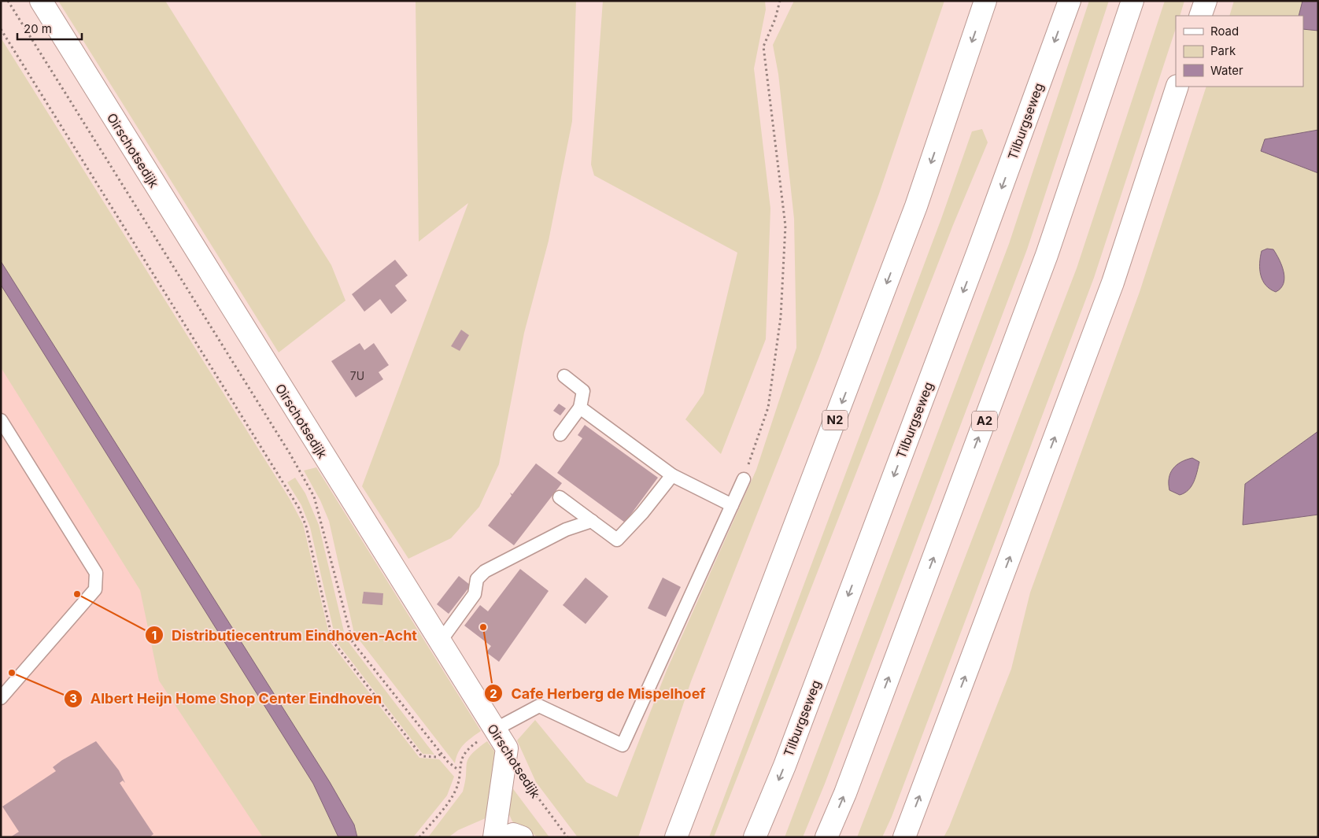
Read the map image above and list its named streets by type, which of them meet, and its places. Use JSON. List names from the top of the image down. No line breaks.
{"streets":{"main road":["Tilburgseweg","Oirschotsedijk","N2","A2"]},"places":["Distributiecentrum Eindhoven-Acht","Cafe Herberg de Mispelhoef","Albert Heijn Home Shop Center Eindhoven"],"house_numbers":["7U"],"legend":["Road","Park","Water"],"scale_bar":"20 m"}
